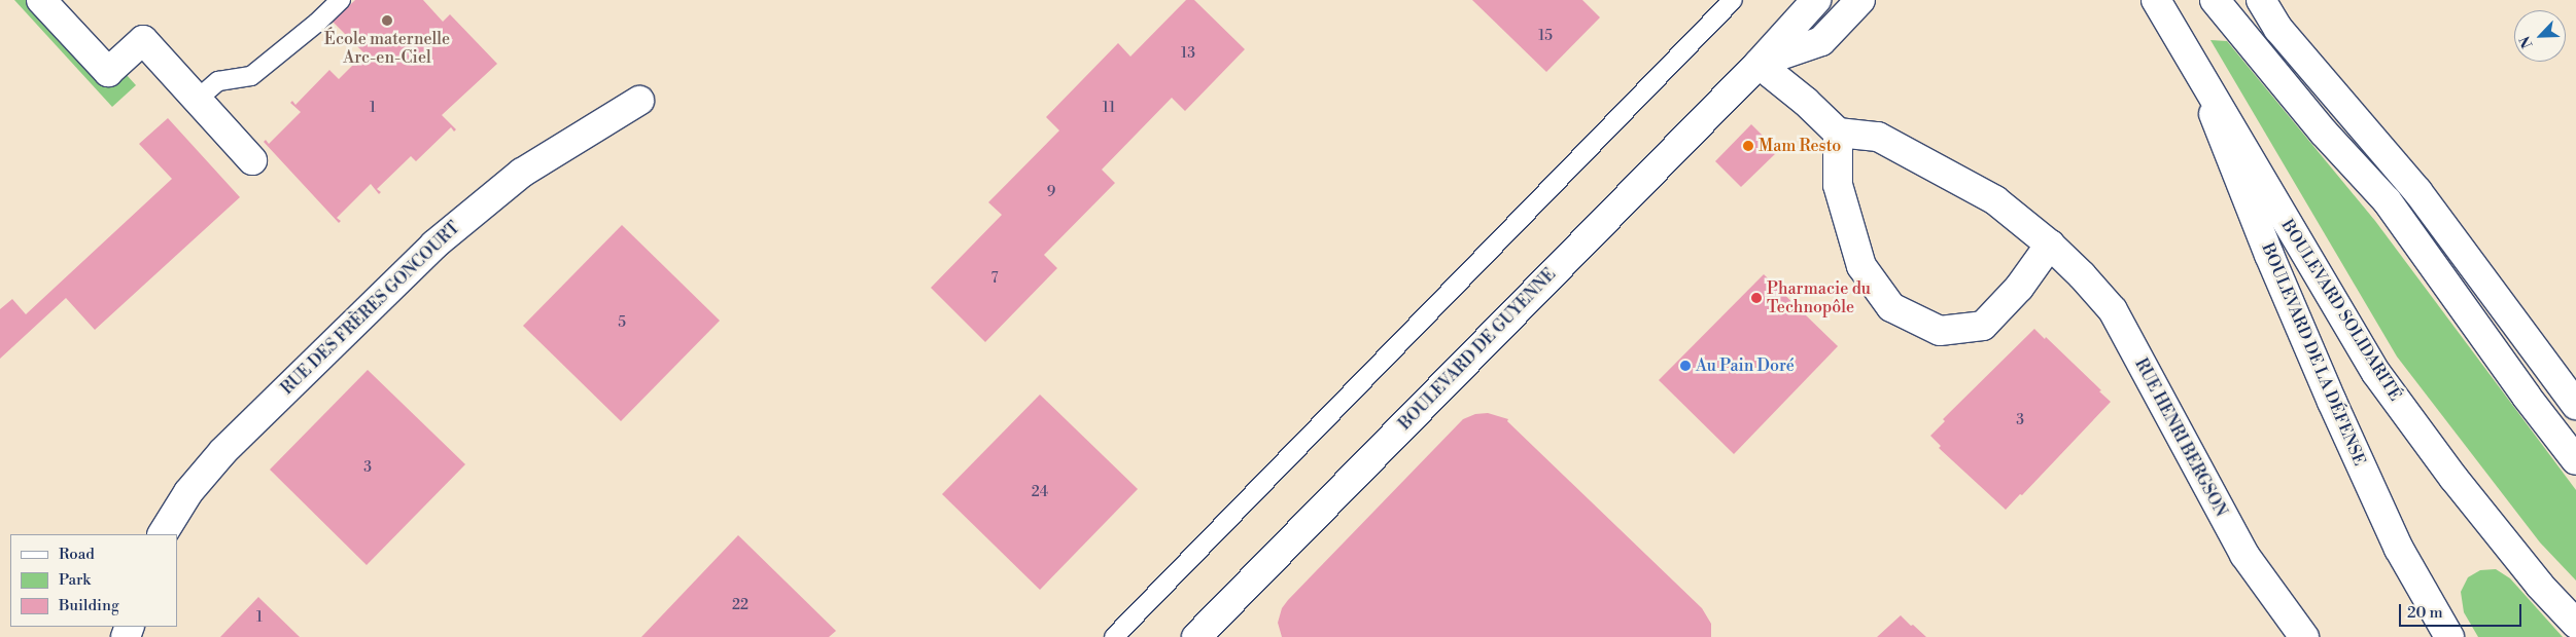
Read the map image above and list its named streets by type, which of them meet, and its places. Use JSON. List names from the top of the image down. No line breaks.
{"streets":{"main road":["RUE DES FRÈRES GONCOURT","BOULEVARD SOLIDARITÉ","BOULEVARD DE GUYENNE","BOULEVARD DE LA DÉFENSE","RUE HENRI BERGSON"]},"crossings":[["BOULEVARD SOLIDARITÉ","BOULEVARD DE LA DÉFENSE"]],"places":["École maternelle Arc-en-Ciel","Mam Resto","Pharmacie du Technopôle","Au Pain Doré"],"house_numbers":["15","13","1","11","9","7","5","3","3","24","22","1"],"legend":["Road","Park","Building"],"scale_bar":"20 m","north":"bottom left"}
